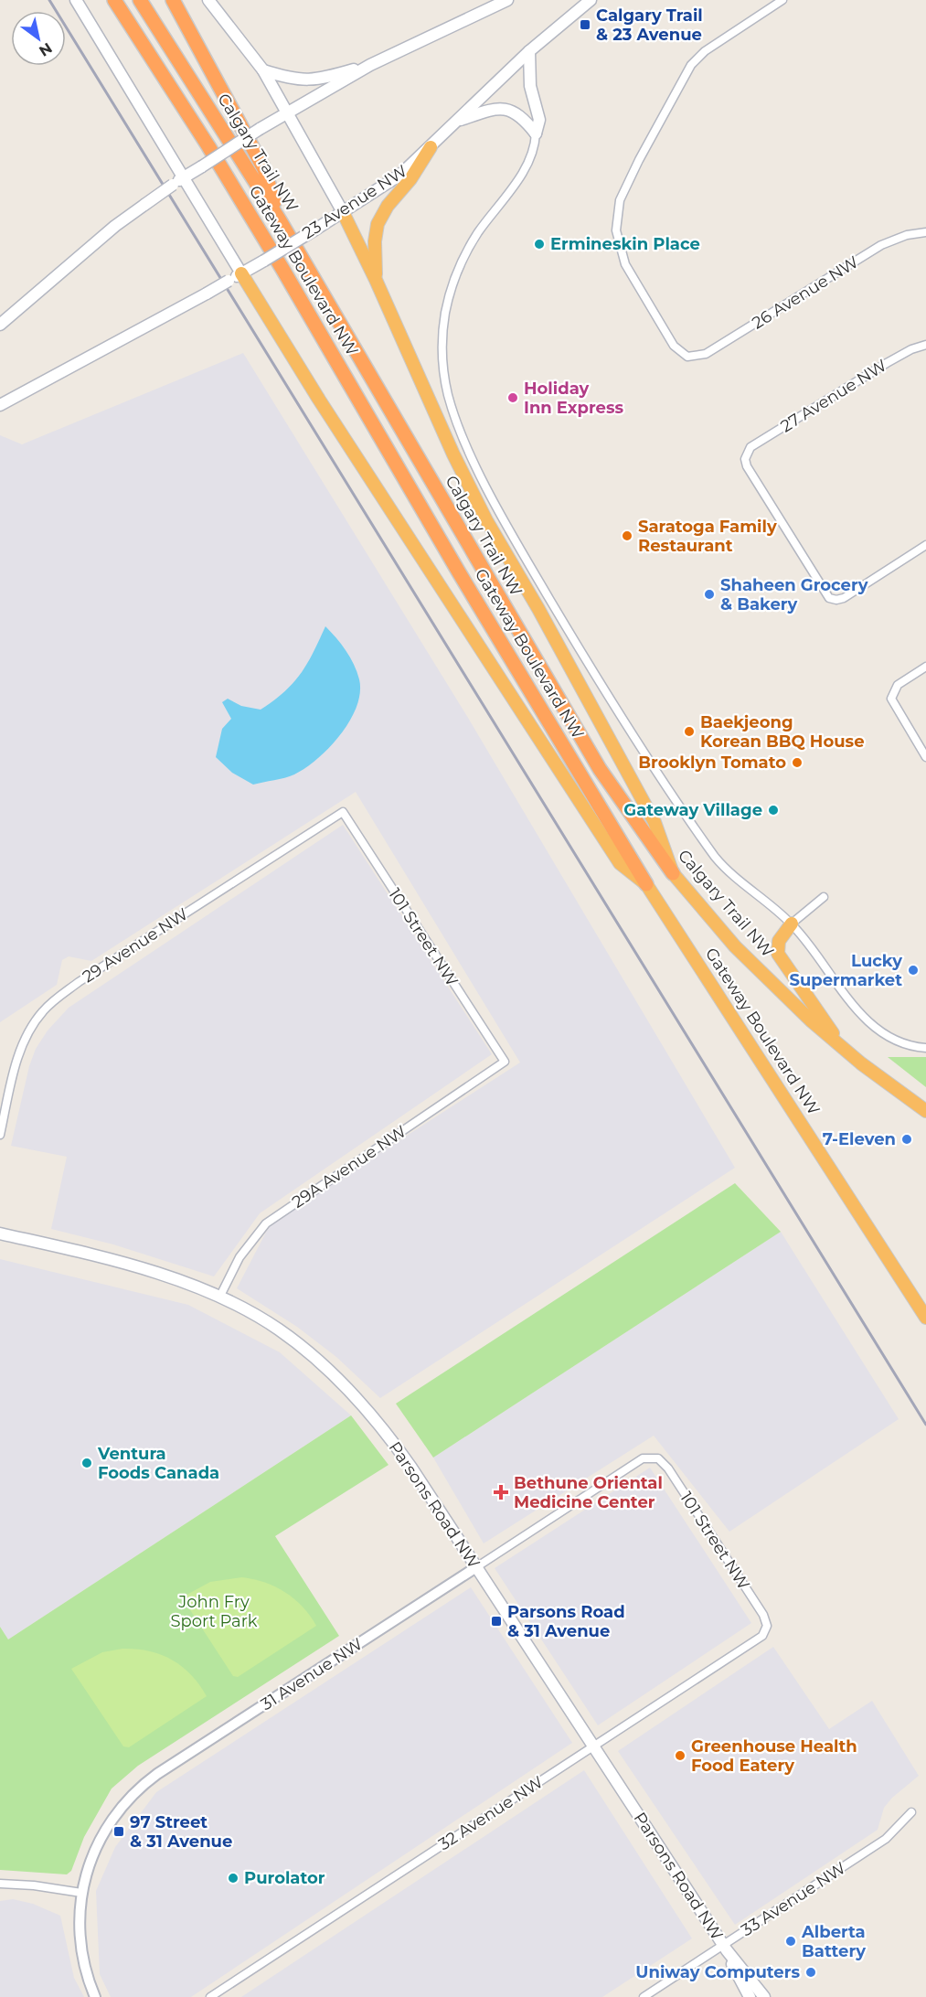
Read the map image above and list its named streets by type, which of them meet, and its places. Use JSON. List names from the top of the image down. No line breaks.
{"streets":{"highway":["Calgary Trail NW","Gateway Boulevard NW"],"main road":["23 Avenue NW","Parsons Road NW"],"street":["26 Avenue NW","27 Avenue NW","101 Street NW","29 Avenue NW","29A Avenue NW","31 Avenue NW","32 Avenue NW","33 Avenue NW"]},"crossings":[["101 Street NW","29 Avenue NW"],["101 Street NW","29A Avenue NW"],["101 Street NW","31 Avenue NW"],["101 Street NW","32 Avenue NW"],["29A Avenue NW","Parsons Road NW"],["Parsons Road NW","31 Avenue NW"],["Parsons Road NW","32 Avenue NW"],["Parsons Road NW","33 Avenue NW"]],"parks":["John Fry Sport Park"],"places":{"transit":["Calgary Trail & 23 Avenue","Parsons Road & 31 Avenue","97 Street & 31 Avenue"],"other":["Ermineskin Place","Holiday Inn Express","Saratoga Family Restaurant","Shaheen Grocery & Bakery","Baekjeong Korean BBQ House","Brooklyn Tomato","Gateway Village","Lucky Supermarket","7-Eleven","Ventura Foods Canada","Greenhouse Health Food Eatery","Purolator","Alberta Battery","Uniway Computers"],"health":["Bethune Oriental Medicine Center"]},"north":"bottom right"}
